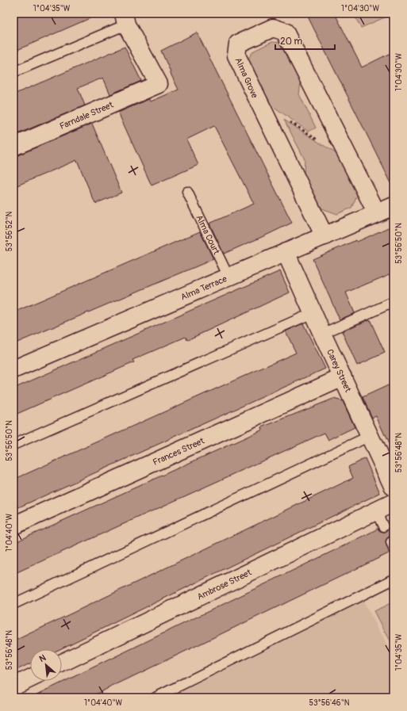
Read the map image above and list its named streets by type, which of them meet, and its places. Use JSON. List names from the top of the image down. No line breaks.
{"streets":{"street":["Alma Grove","Farndale Street","Alma Terrace","Carey Street","Frances Street","Ambrose Street"],"lane":["Alma Court"]},"crossings":[["Alma Grove","Alma Terrace"],["Alma Court","Alma Terrace"],["Alma Terrace","Carey Street"],["Carey Street","Frances Street"]],"scale_bar":"20 m","north":"top left","coordinates":["1°04'35\"W","1°04'30\"W","53°56'52\"N","53°56'50\"N","53°56'48\"N","1°04'40\"W","53°56'46\"N"]}
